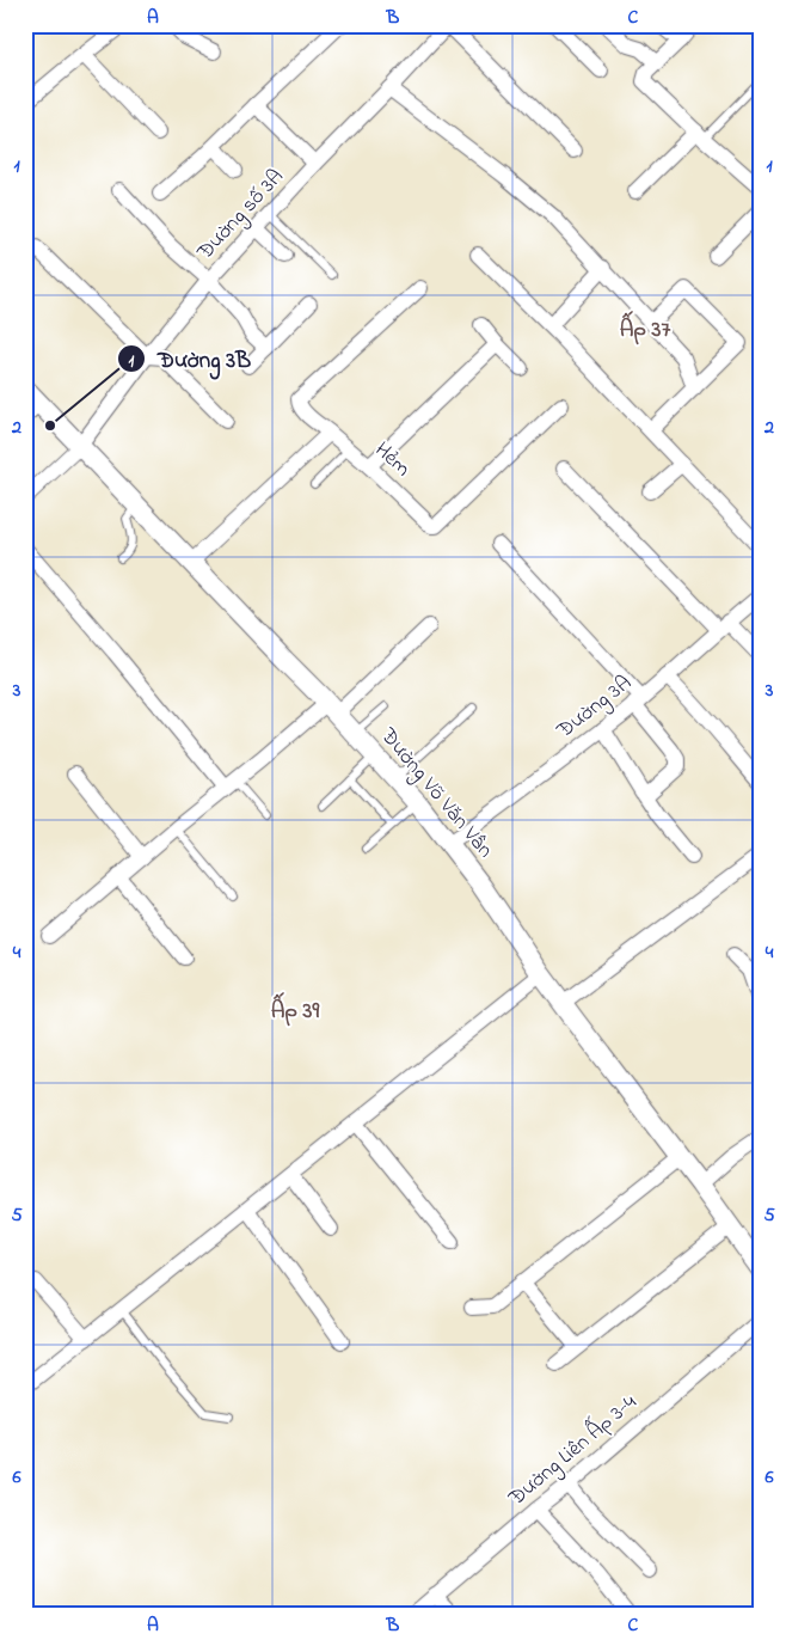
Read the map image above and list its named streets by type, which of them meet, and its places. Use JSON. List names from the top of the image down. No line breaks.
{"streets":{"street":["Đường số 3A","Hẻm","Đường 3A","Đường Võ Văn Vân","Đường Liên Ấp 3-4"]},"crossings":[["Đường số 3A","Đường Võ Văn Vân"],["Đường 3A","Đường Võ Văn Vân"]],"districts":["Ấp 37","Ấp 39"],"places":["Đường 3B"],"grid":{"columns":["A","B","C"],"rows":["1","2","3","4","5","6"]}}
